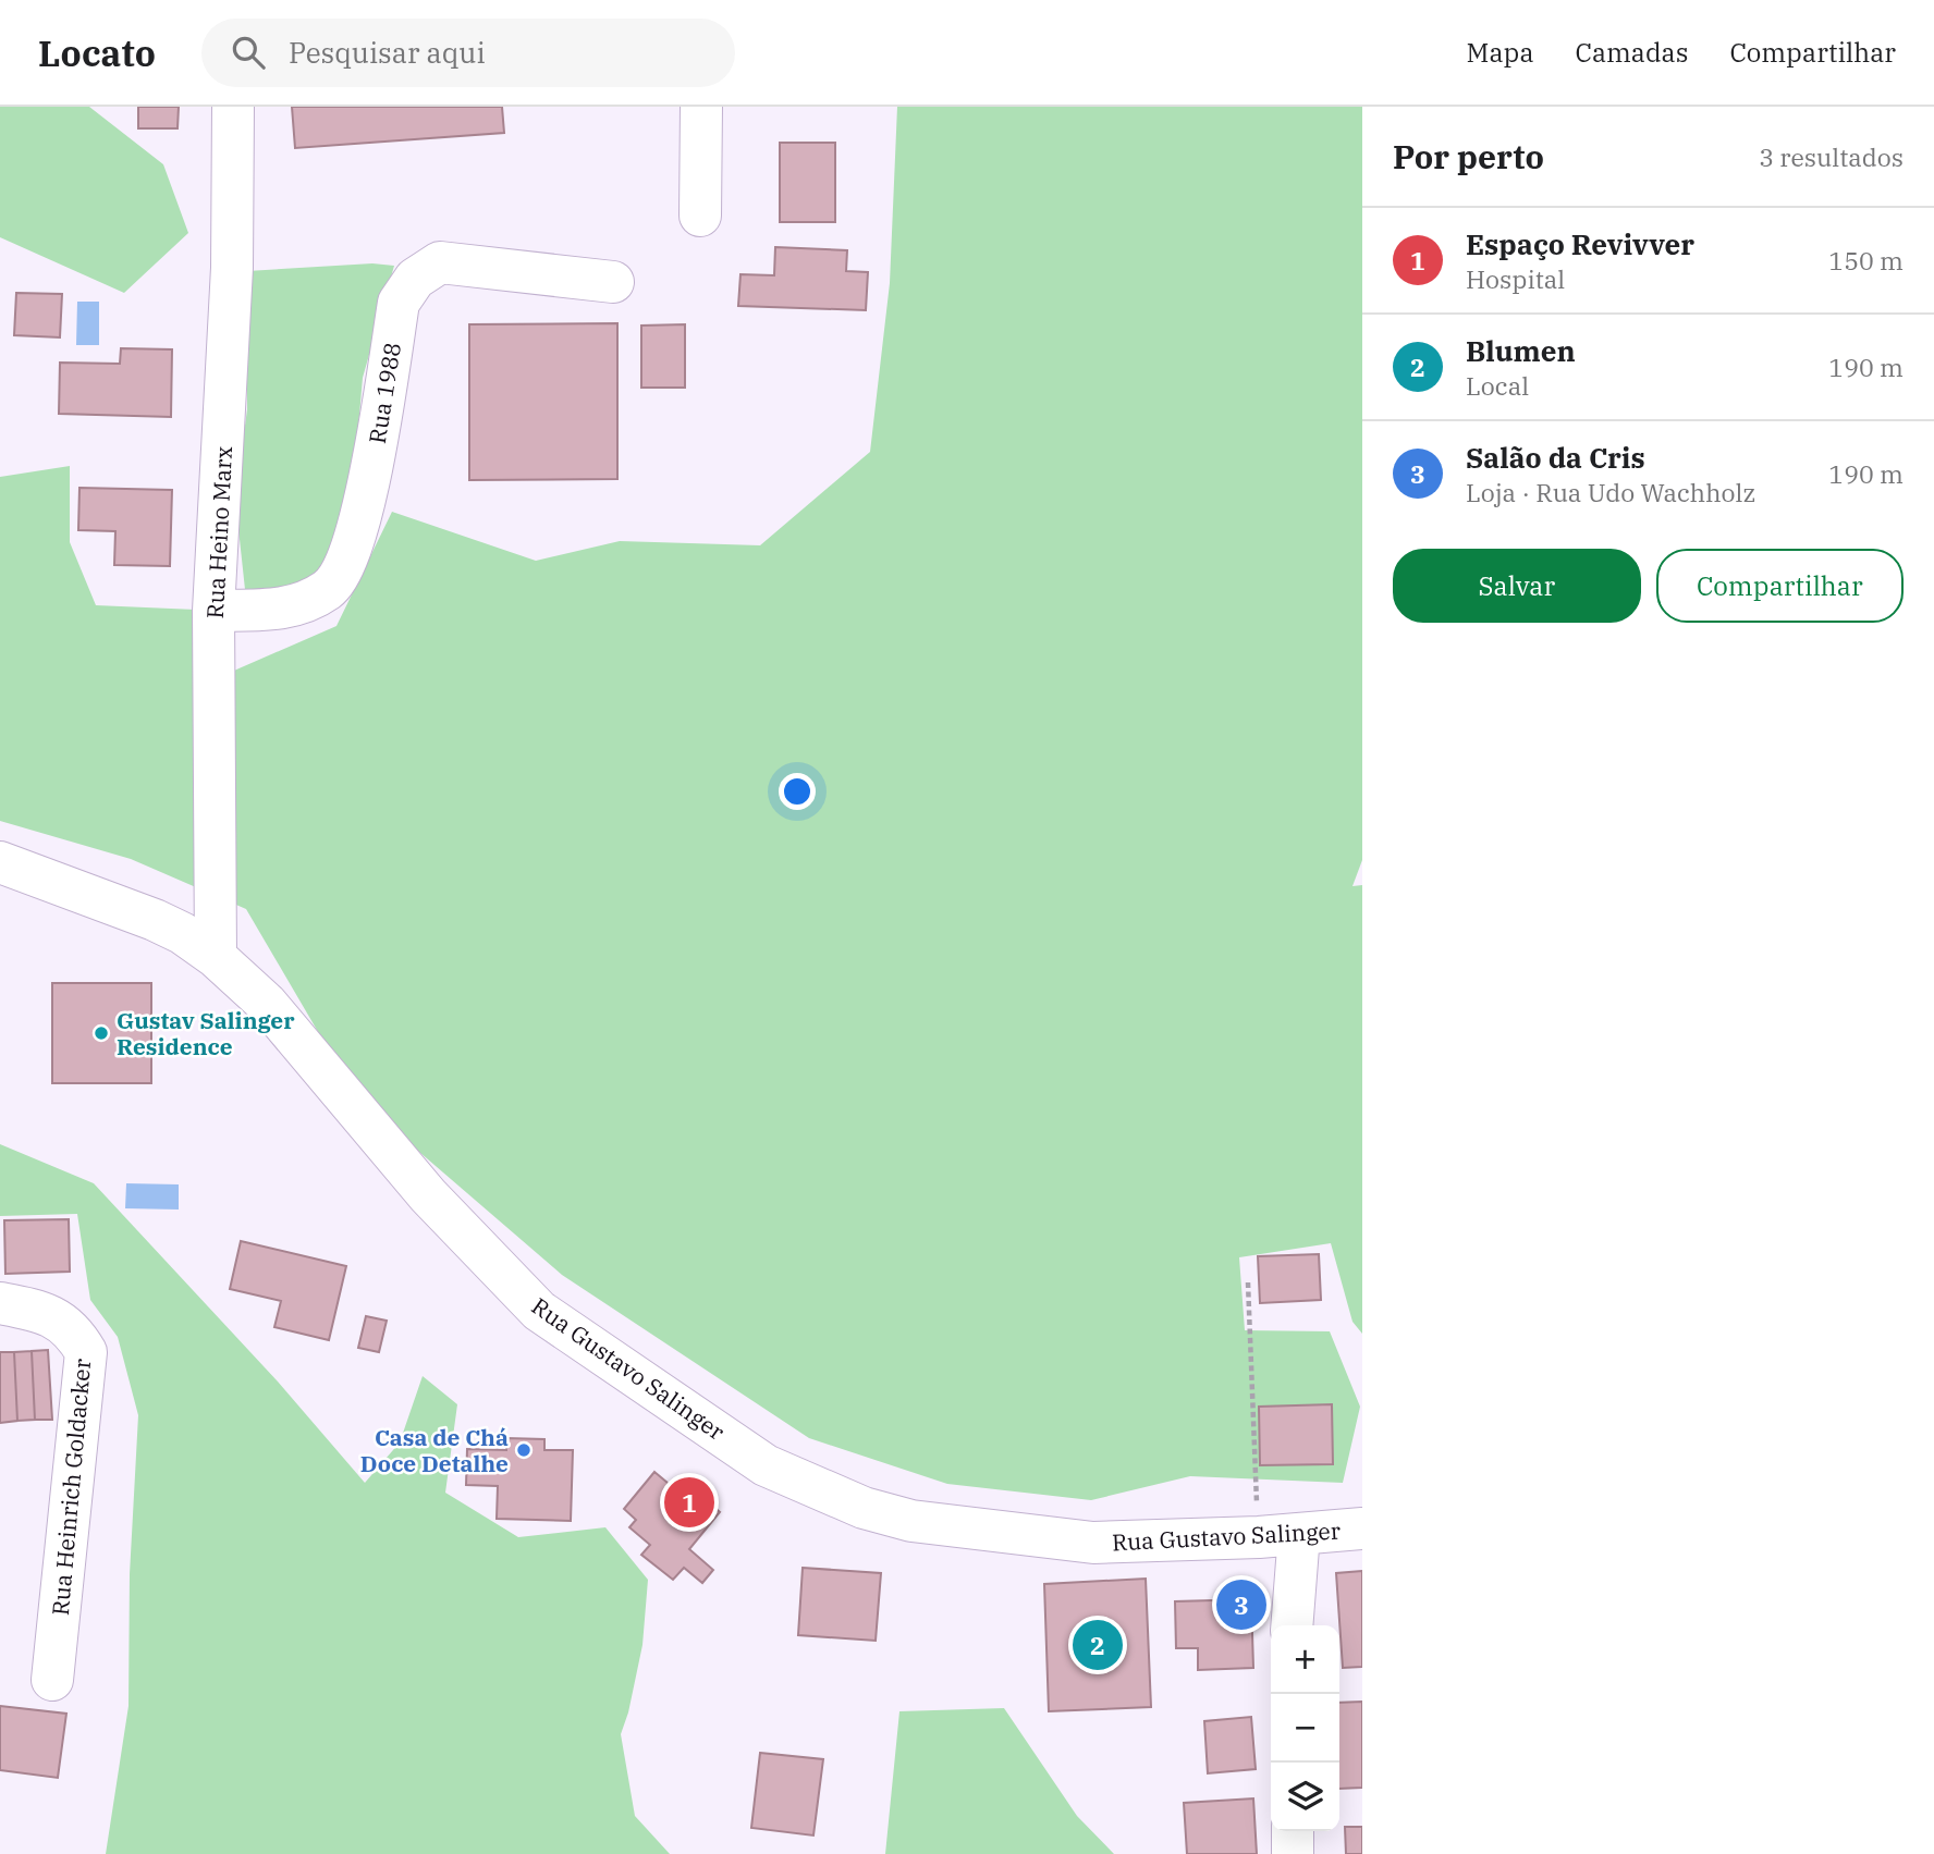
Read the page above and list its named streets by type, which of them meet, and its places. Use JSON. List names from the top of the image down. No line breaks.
{"streets":{"street":["Rua 1988","Rua Heino Marx","Rua Gustavo Salinger","Rua Heinrich Goldacker"]},"crossings":[["Rua 1988","Rua Heino Marx"],["Rua Heino Marx","Rua Gustavo Salinger"]],"places":["Gustav Salinger Residence","Casa de Chá Doce Detalhe"],"page":{"header":"Locato","search":"Pesquisar aqui","nav":["Mapa","Camadas","Compartilhar"],"heading":["Por perto","3 resultados"],"list":[{"mark":"1","name":"Espaço Revivver","note":"Hospital","value":"150 m"},{"mark":"2","name":"Blumen","note":"Local","value":"190 m"},{"mark":"3","name":"Salão da Cris","note":"Loja · Rua Udo Wachholz","value":"190 m"}],"buttons":["Salvar","Compartilhar"],"pins":["1","3","2"],"map_buttons":["+","−"]}}
